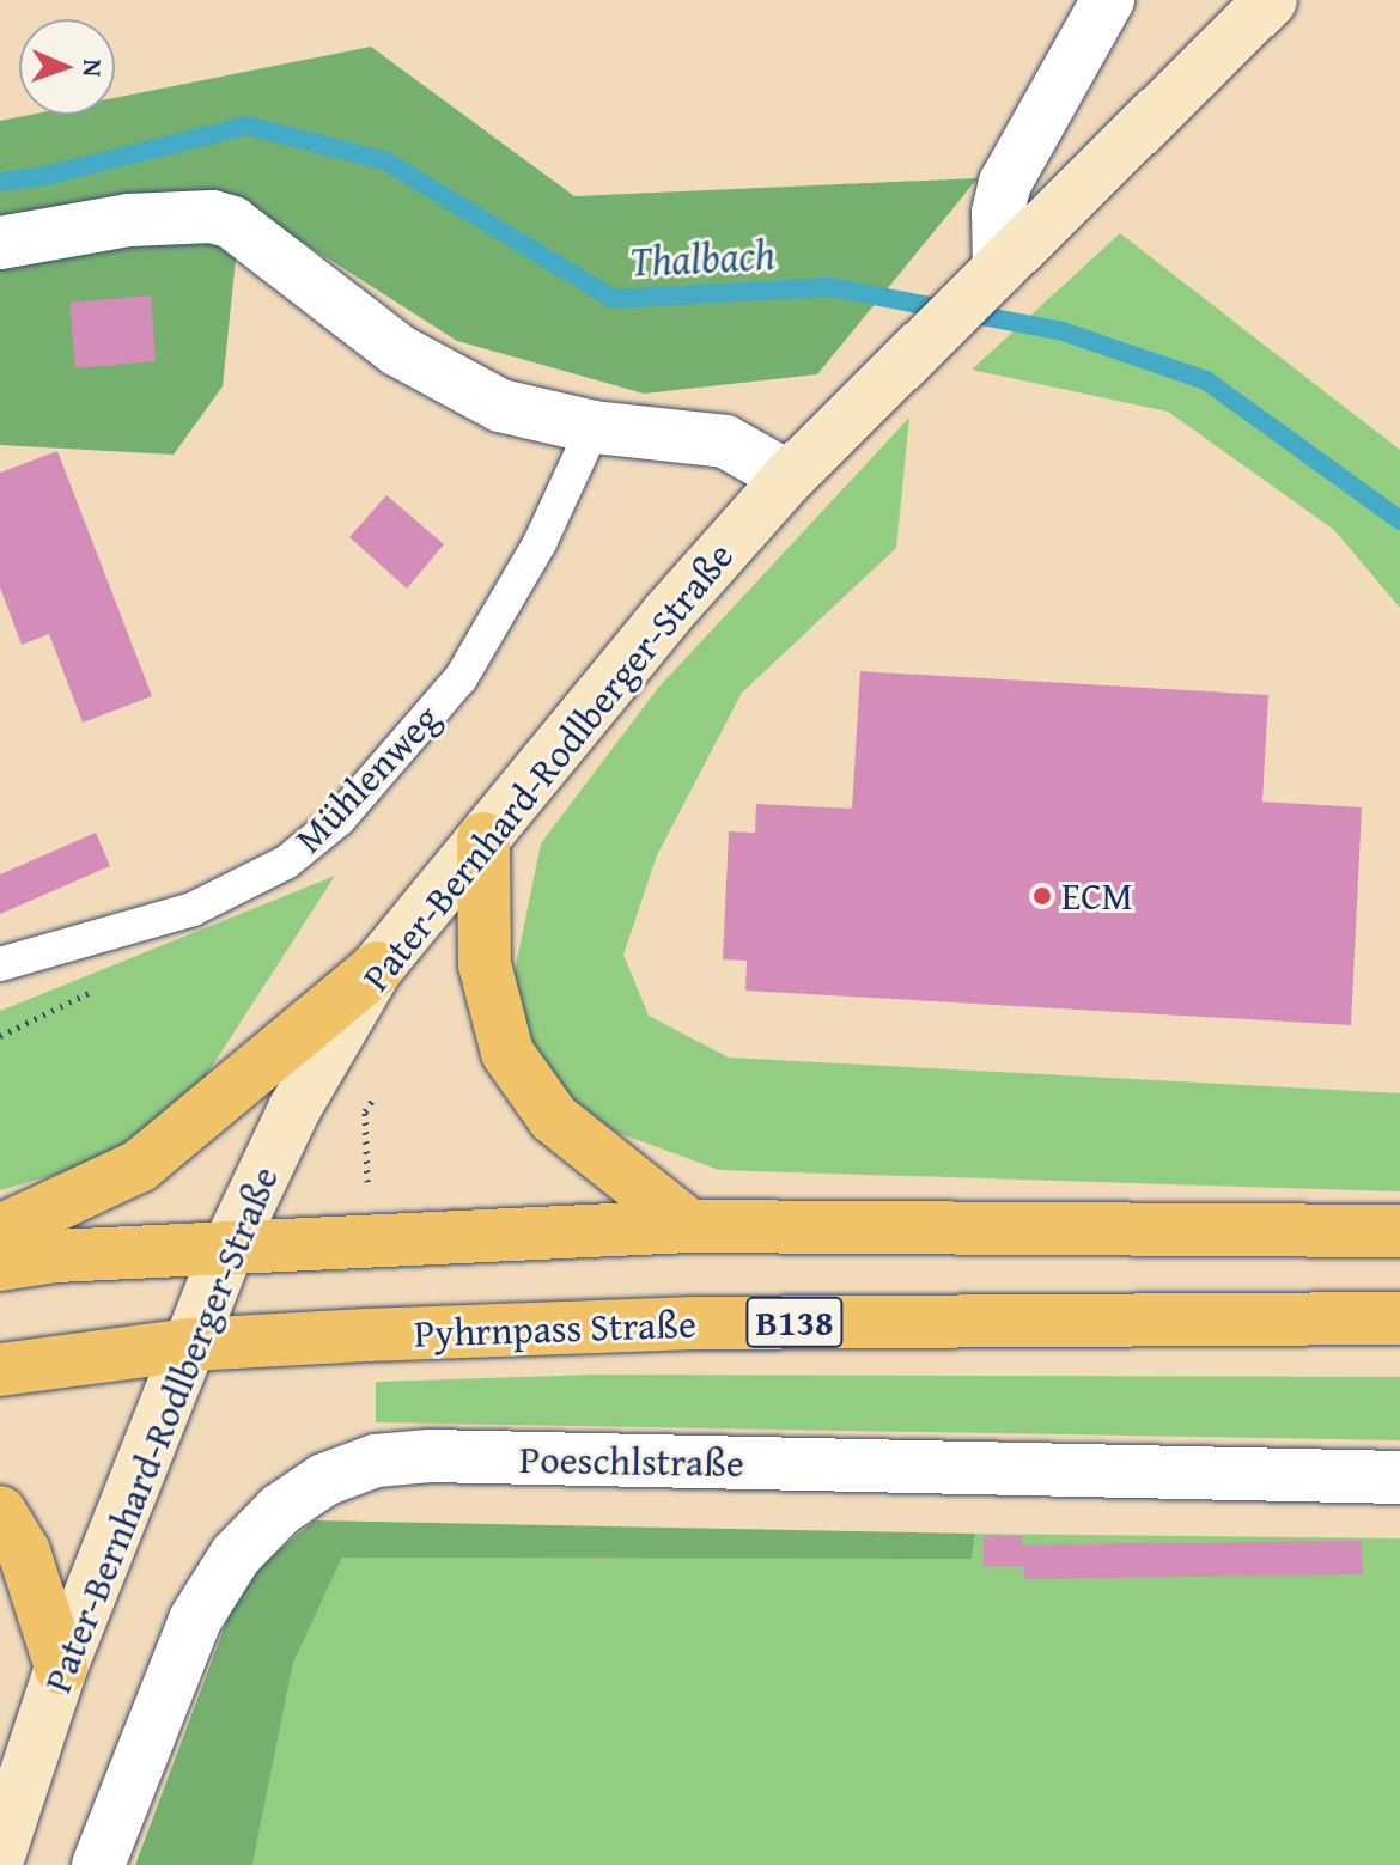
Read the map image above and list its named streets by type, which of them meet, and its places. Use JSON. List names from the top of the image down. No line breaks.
{"streets":{"main road":["Pater-Bernhard-Rodlberger-Straße","B138","Pyhrnpass Straße"],"street":["Poeschlstraße"],"lane":["Mühlenweg"]},"crossings":[["Pater-Bernhard-Rodlberger-Straße","Pyhrnpass Straße"]],"water":["Thalbach"],"places":["ECM"],"north":"right"}
